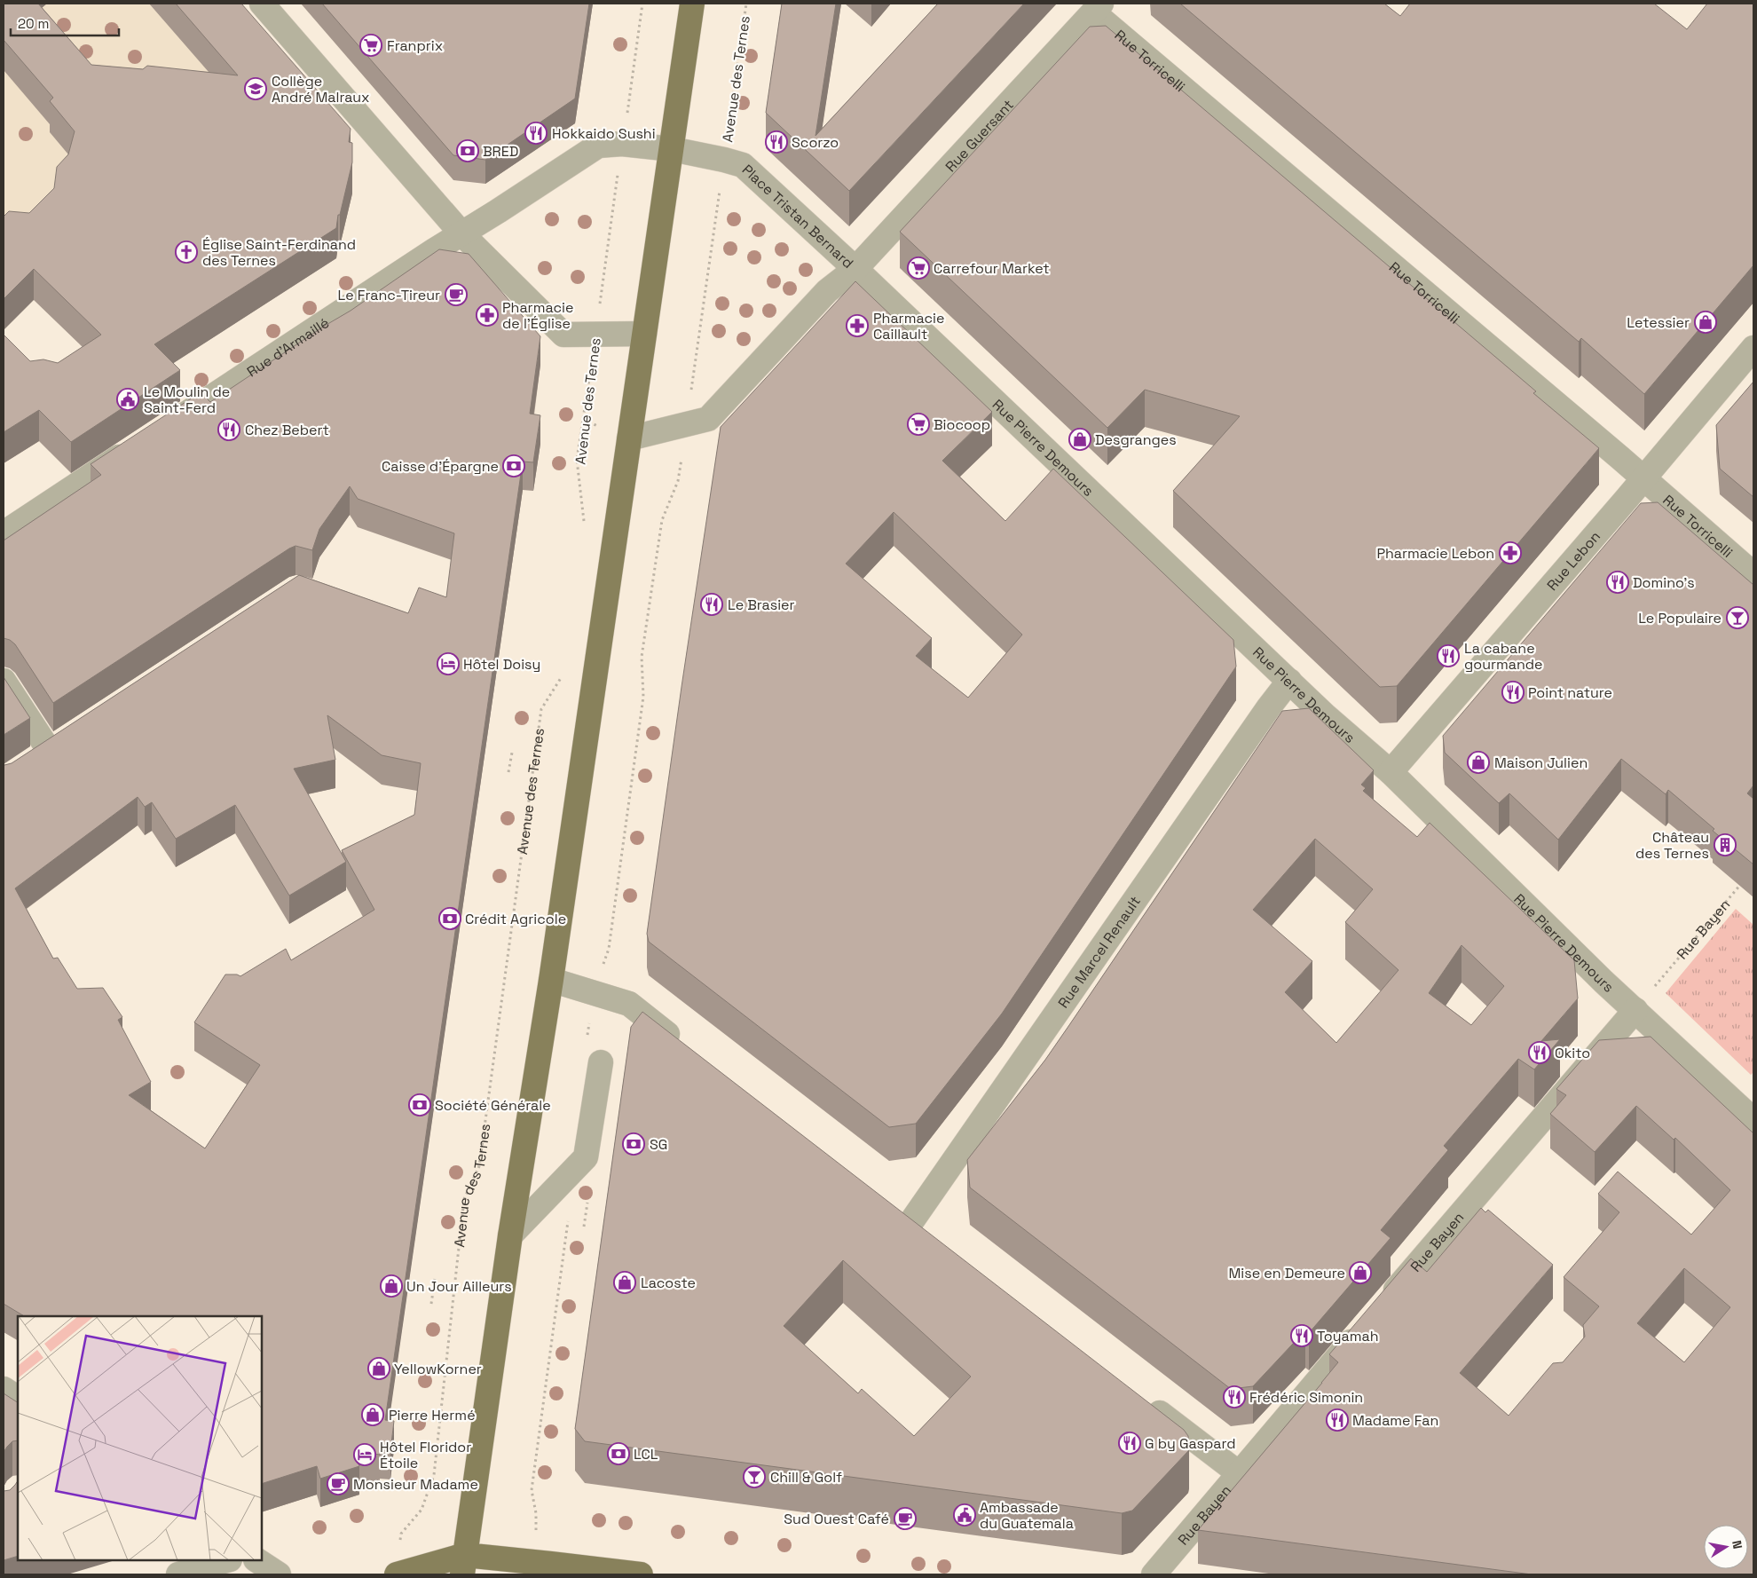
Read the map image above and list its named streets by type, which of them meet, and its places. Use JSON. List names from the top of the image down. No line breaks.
{"streets":{"street":["Rue Torricelli","Rue Guersant","Place Tristan Bernard","Rue d'Armaillé","Rue Pierre Demours","Rue Lebon","Rue Bayen","Rue Marcel Renault"],"path":["Avenue des Ternes"]},"crossings":[["Rue Torricelli","Rue Guersant"],["Rue Torricelli","Rue Lebon"],["Avenue des Ternes","Place Tristan Bernard"],["Rue Guersant","Place Tristan Bernard"],["Rue Guersant","Rue Pierre Demours"],["Place Tristan Bernard","Rue d'Armaillé"],["Place Tristan Bernard","Rue Pierre Demours"],["Rue Pierre Demours","Rue Lebon"],["Rue Pierre Demours","Rue Bayen"],["Rue Pierre Demours","Rue Marcel Renault"]],"places":{"supermarket":["Franprix","Carrefour Market","Biocoop"],"school or university":["Collège André Malraux"],"restaurant":["Hokkaido Sushi","Scorzo","Chez Bebert","Domino's","Le Brasier","La cabane gourmande","Point nature","Okito","Toyamah","Frédéric Simonin","Madame Fan","G by Gaspard"],"bank":["BRED","Caisse d'Épargne","Crédit Agricole","Société Générale","SG","LCL"],"church":["Église Saint-Ferdinand des Ternes"],"cafe":["Le Franc-Tireur","Monsieur Madame","Sud Ouest Café"],"pharmacy":["Pharmacie de l'Église","Pharmacie Caillault","Pharmacie Lebon"],"shop":["Letessier","Desgranges","Maison Julien","Mise en Demeure","Lacoste","Un Jour Ailleurs","YellowKorner","Pierre Hermé"],"public building":["Le Moulin de Saint-Ferd","Ambassade du Guatemala"],"bar":["Le Populaire","Chill & Golf"],"hotel":["Hôtel Doisy","Hôtel Floridor Étoile"],"building":["Château des Ternes"]},"scale_bar":"20 m","north":"right"}
